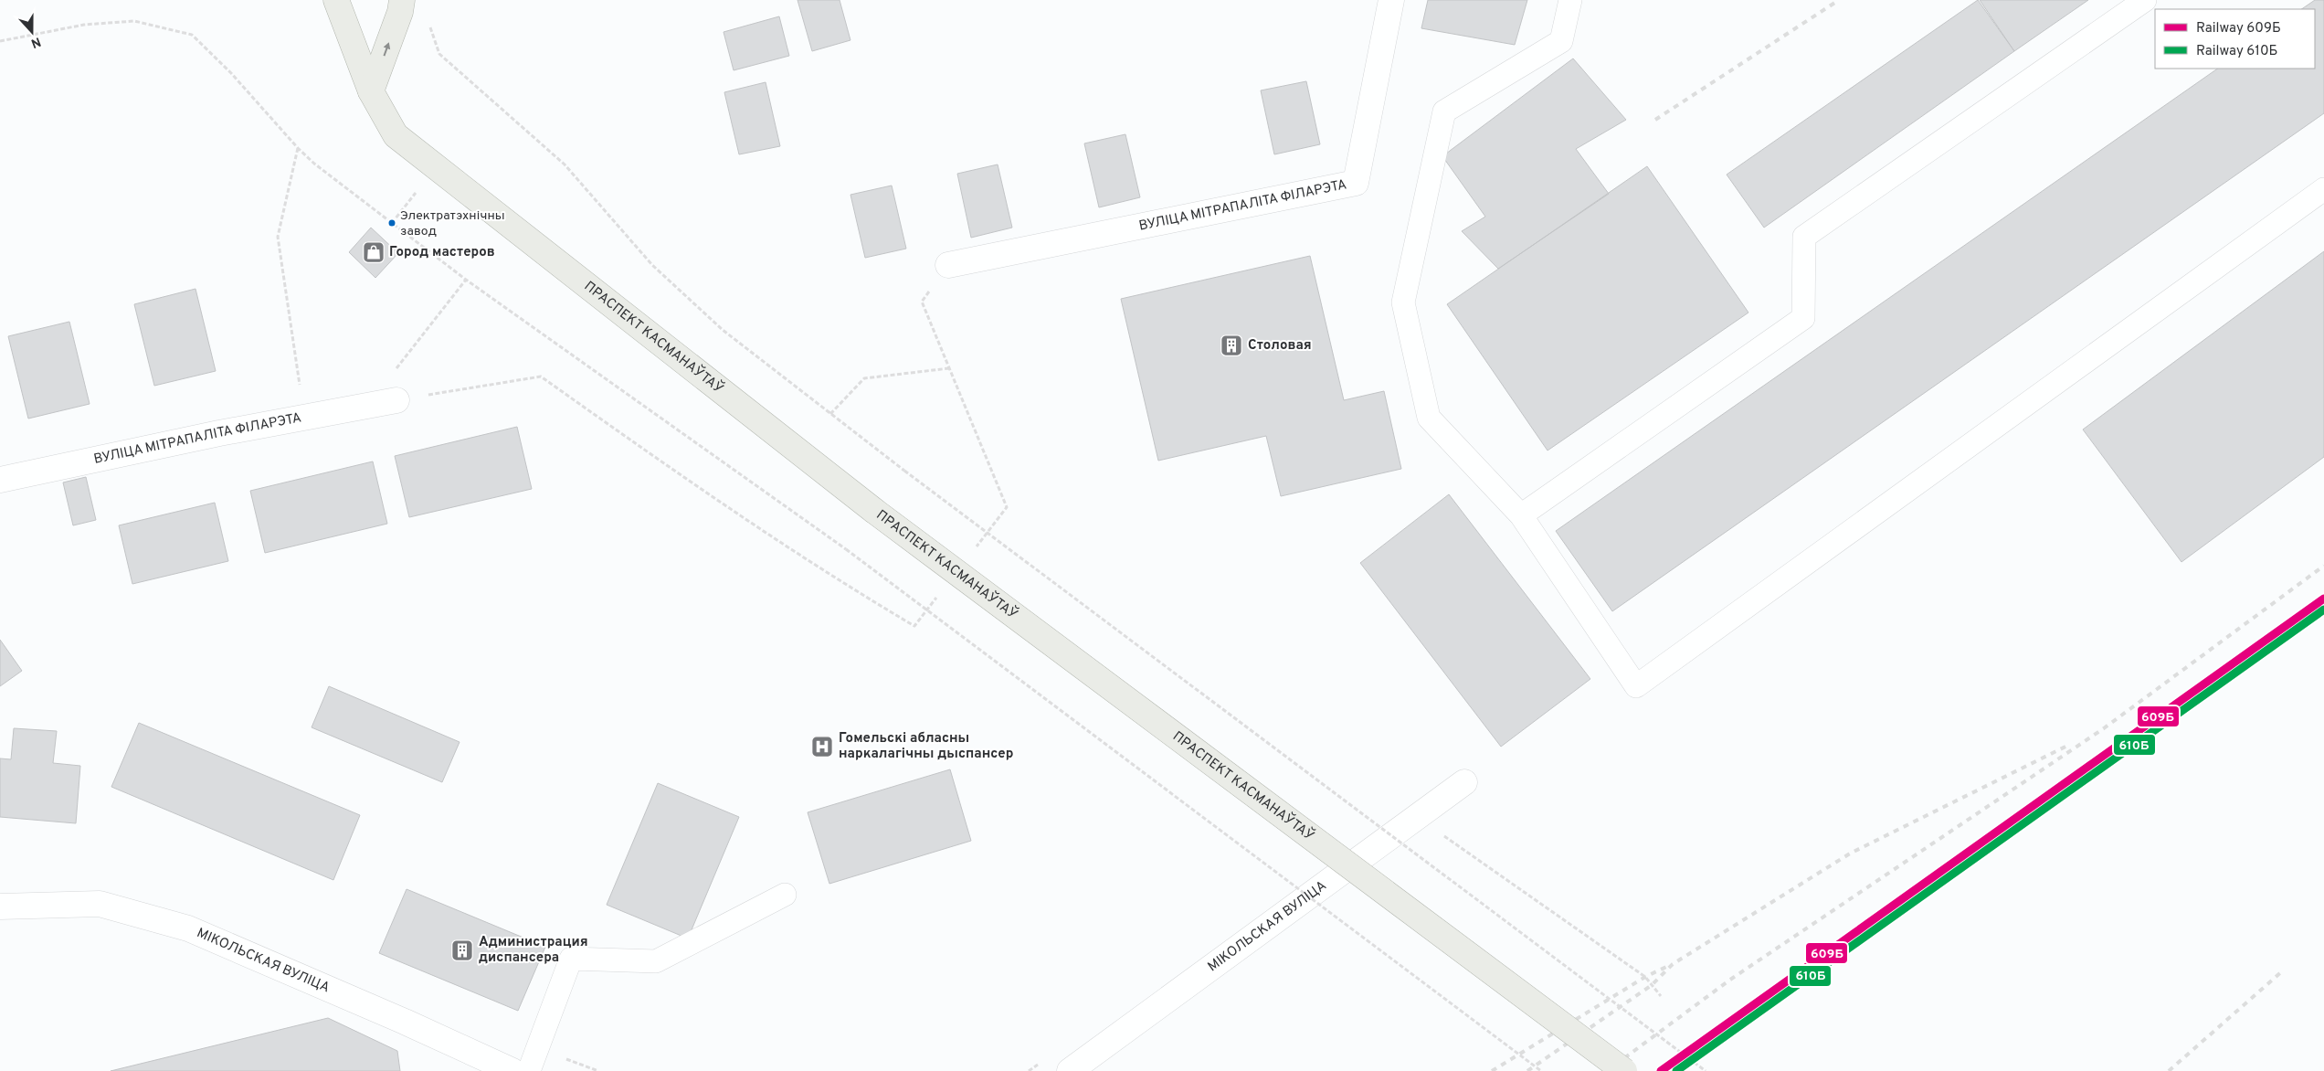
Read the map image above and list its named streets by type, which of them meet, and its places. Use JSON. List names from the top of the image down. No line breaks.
{"streets":{"main road":["ПРАСПЕКТ КАСМАНАЎТАЎ"],"street":["ВУЛІЦА МІТРАПАЛІТА ФІЛАРЭТА","МІКОЛЬСКАЯ ВУЛІЦА"]},"places":{"other":["Электратэхнічны завод"],"shop":["Город мастеров"],"building":["Столовая","Администрация диспансера"],"hospital":["Гомельскі абласны наркалагічны дыспансер"]},"lines":["rail line 609Б","rail line 610Б"],"legend":["Railway 609Б","Railway 610Б"],"north":"bottom"}
